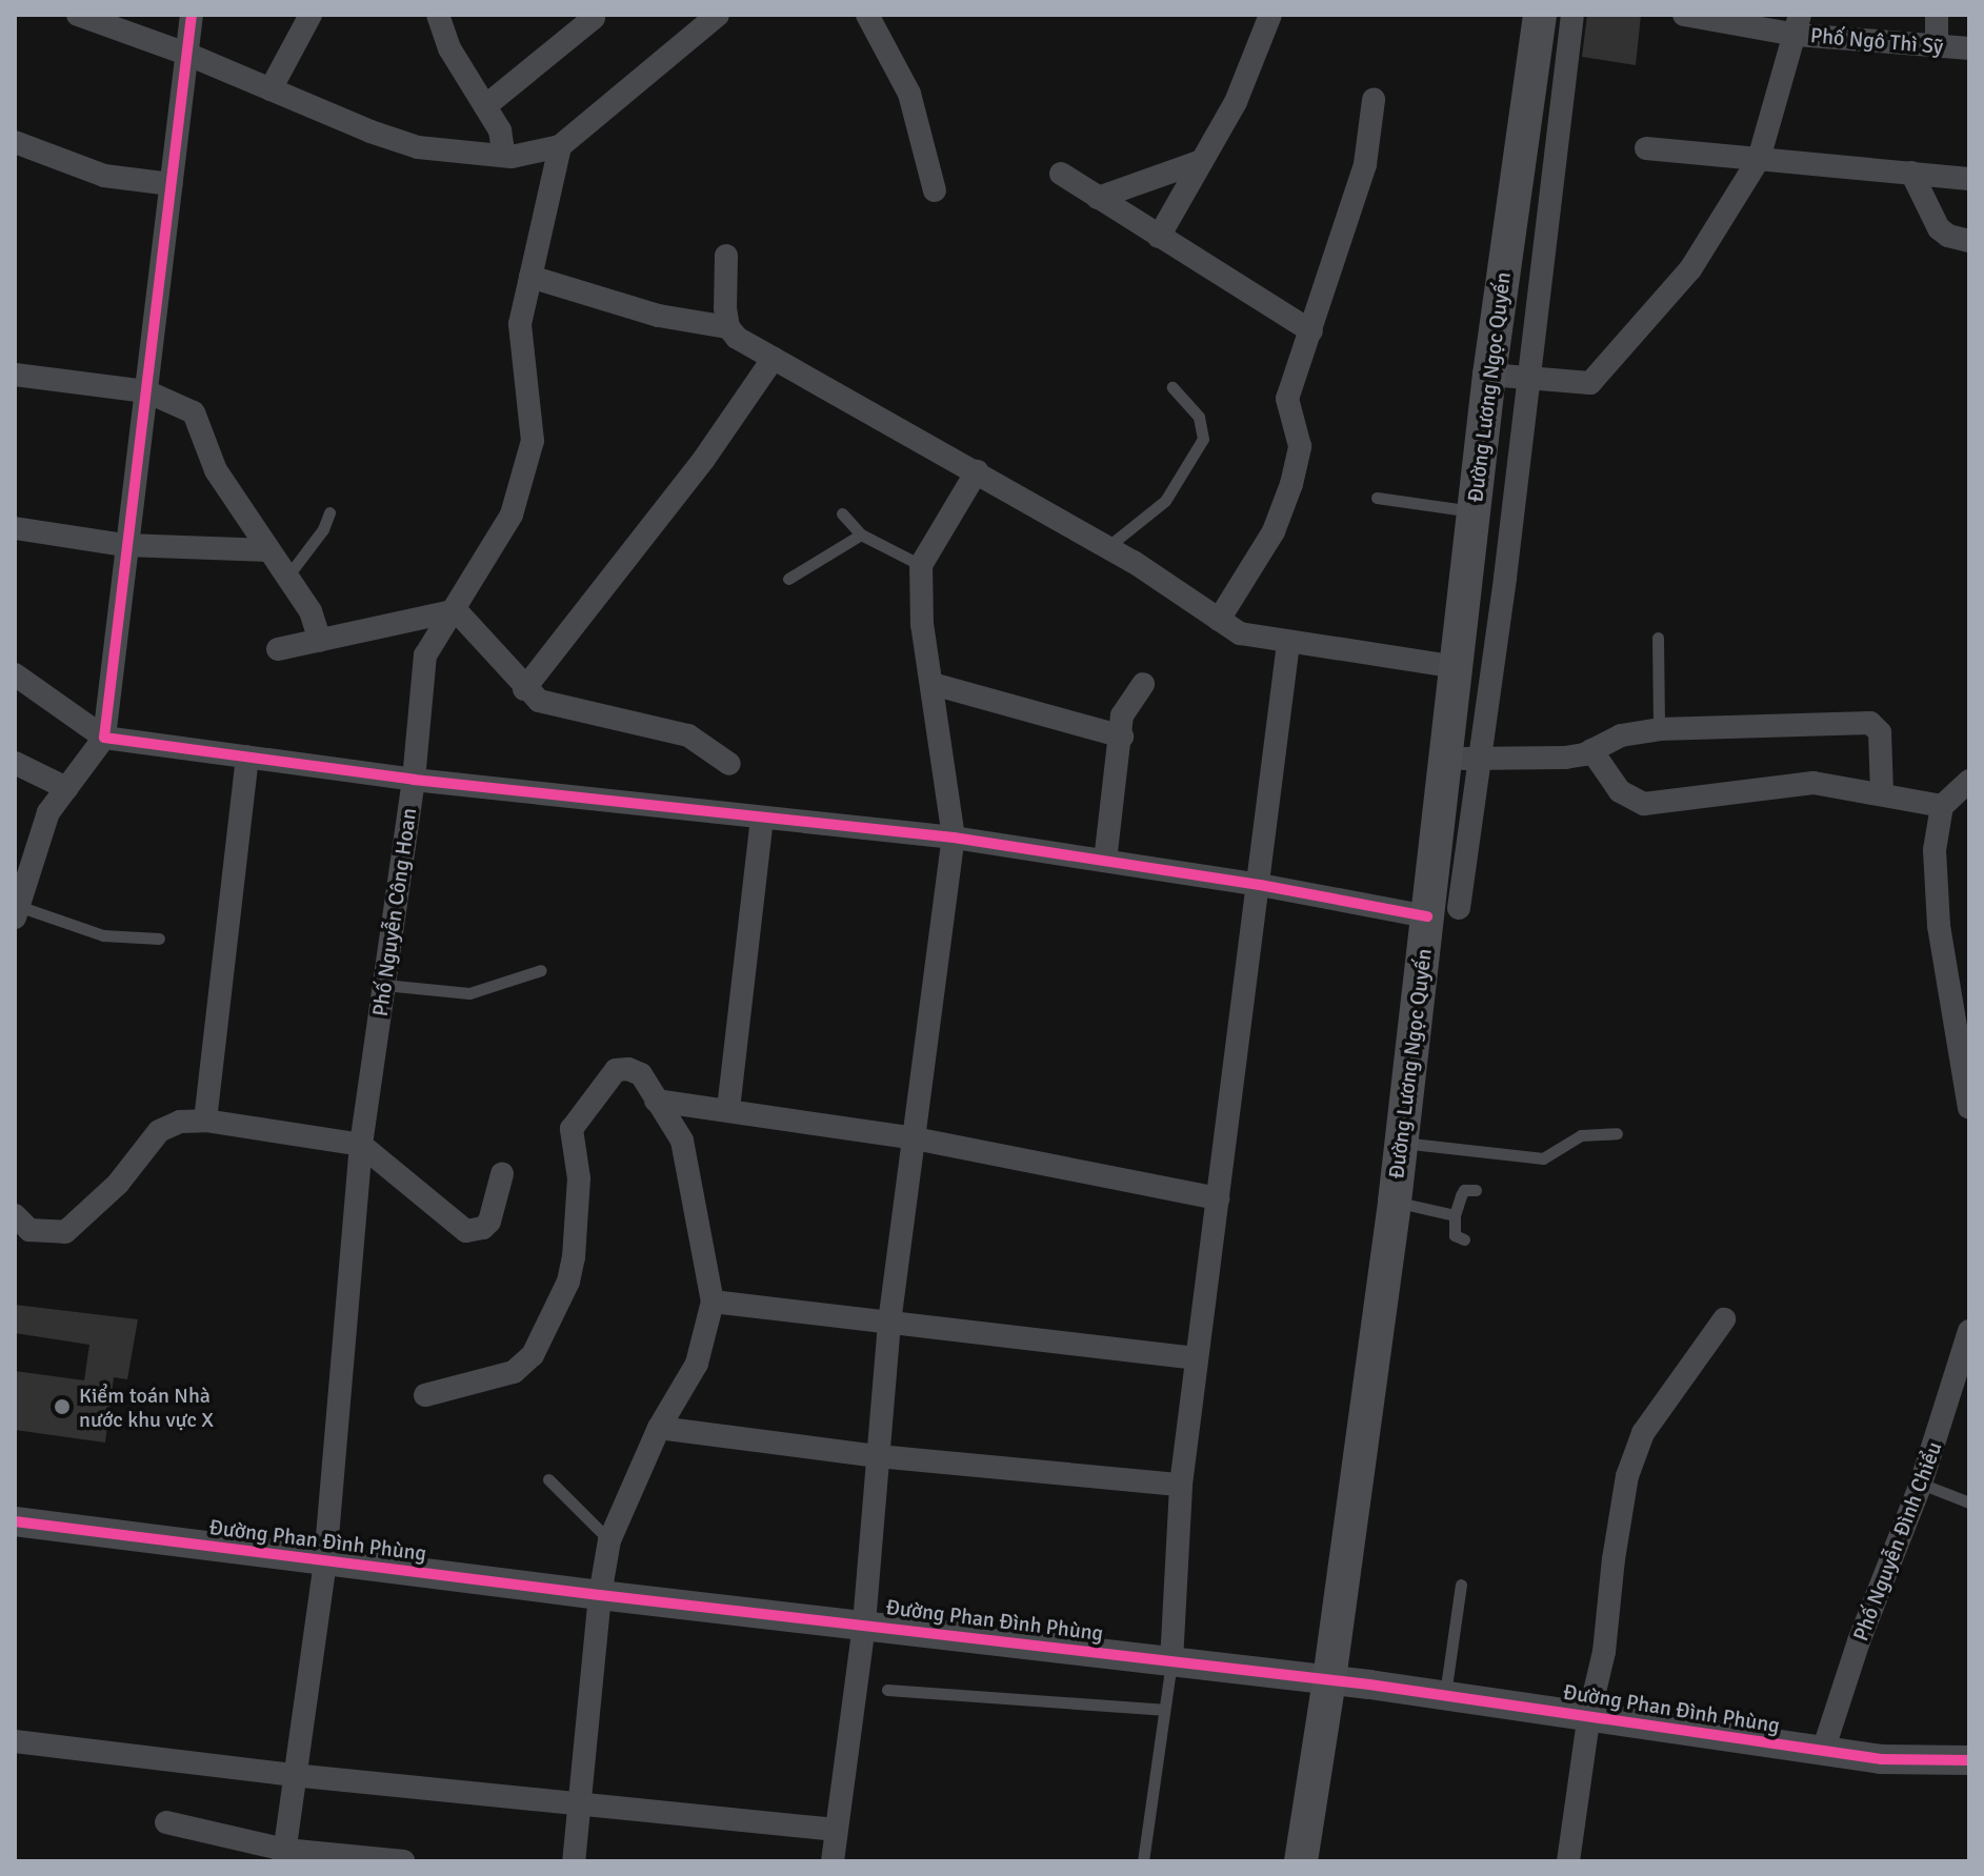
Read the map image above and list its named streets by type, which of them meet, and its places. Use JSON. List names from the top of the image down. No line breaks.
{"streets":{"main road":["Đường Lương Ngọc Quyến"],"street":["Phố Ngô Thì Sỹ","Phố Nguyễn Công Hoan","Đường Phan Đình Phùng","Phố Nguyễn Đình Chiểu"]},"crossings":[["Đường Lương Ngọc Quyến","Đường Phan Đình Phùng"],["Phố Nguyễn Công Hoan","Đường Phan Đình Phùng"],["Đường Phan Đình Phùng","Phố Nguyễn Đình Chiểu"]],"places":["Kiểm toán Nhà nước khu vực X"]}
